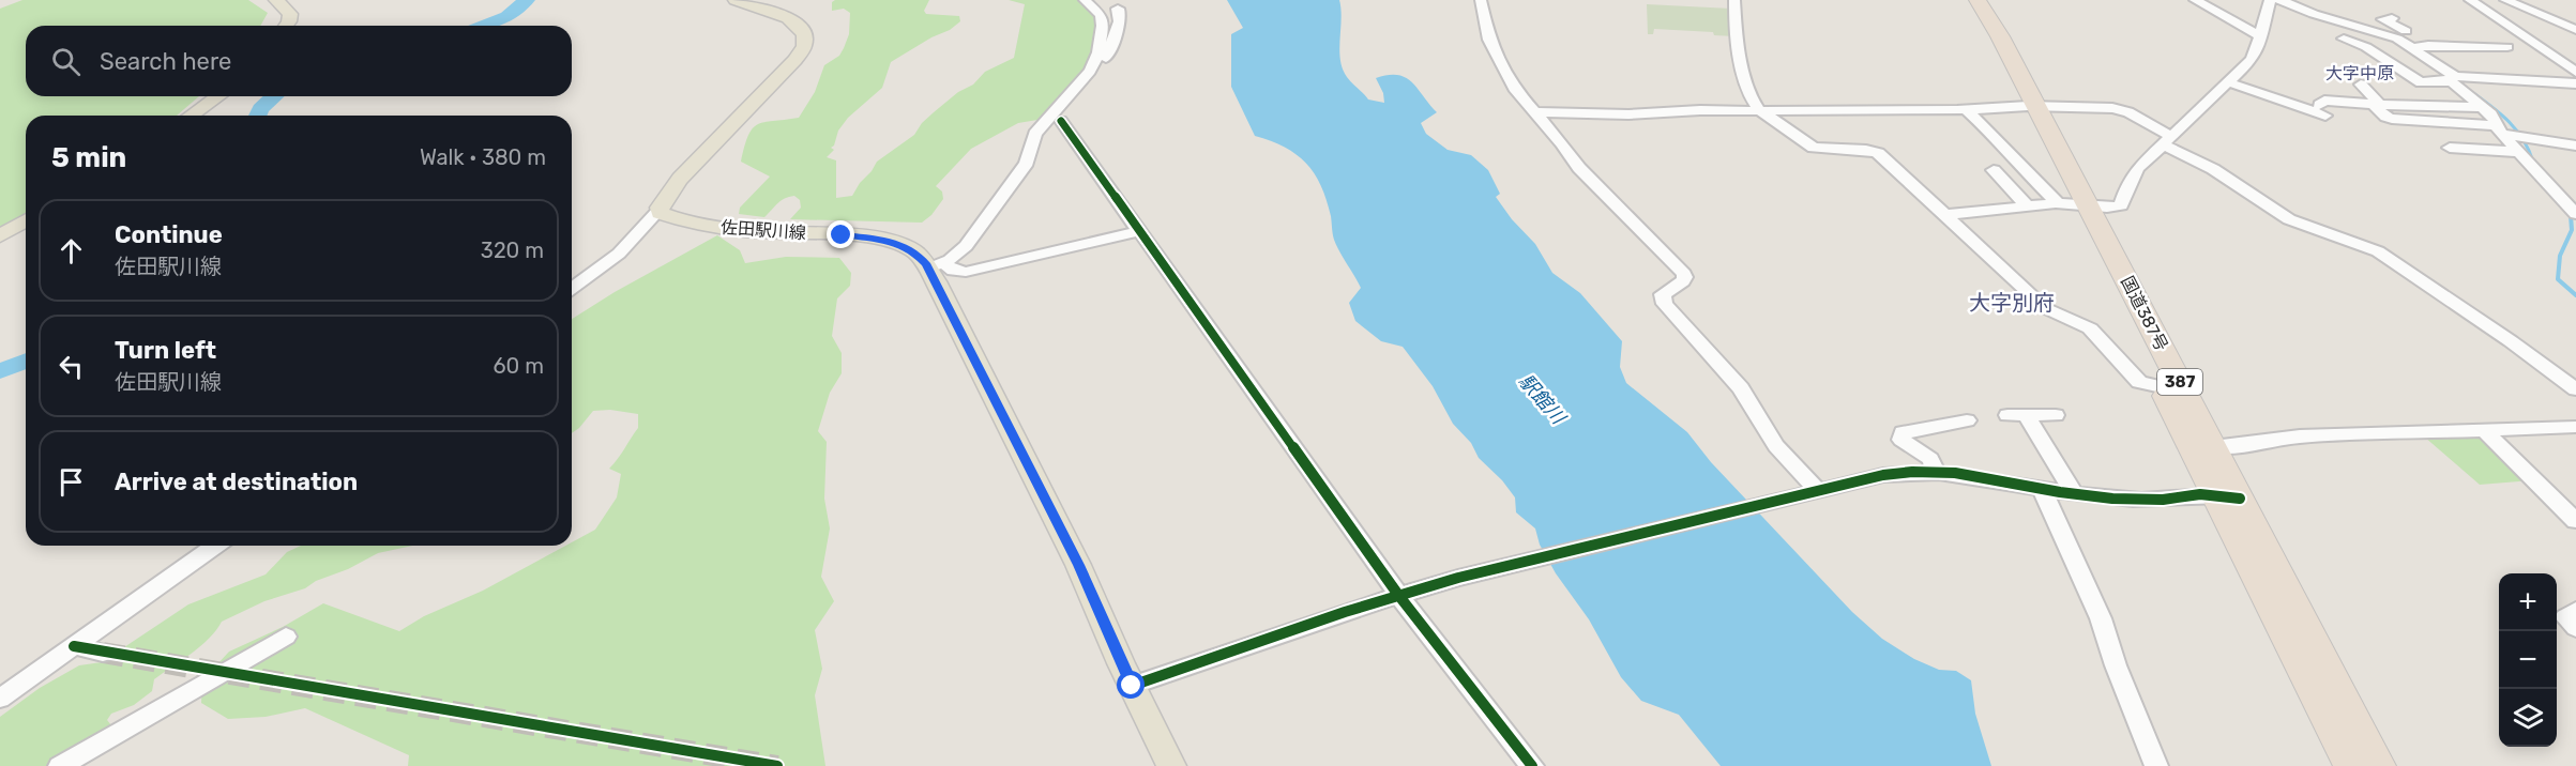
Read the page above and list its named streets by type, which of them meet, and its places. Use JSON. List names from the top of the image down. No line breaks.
{"streets":{"highway":["国道387号","387"],"main road":["佐田駅川線"]},"districts":["大字中原","大字別府"],"water":["駅館川"],"page":{"search":"Search here","heading":["5 min","Walk · 380 m"],"list":[["Continue","佐田駅川線","320 m"],["Turn left","佐田駅川線","60 m"],"Arrive at destination"],"map_buttons":["+","−"]}}
